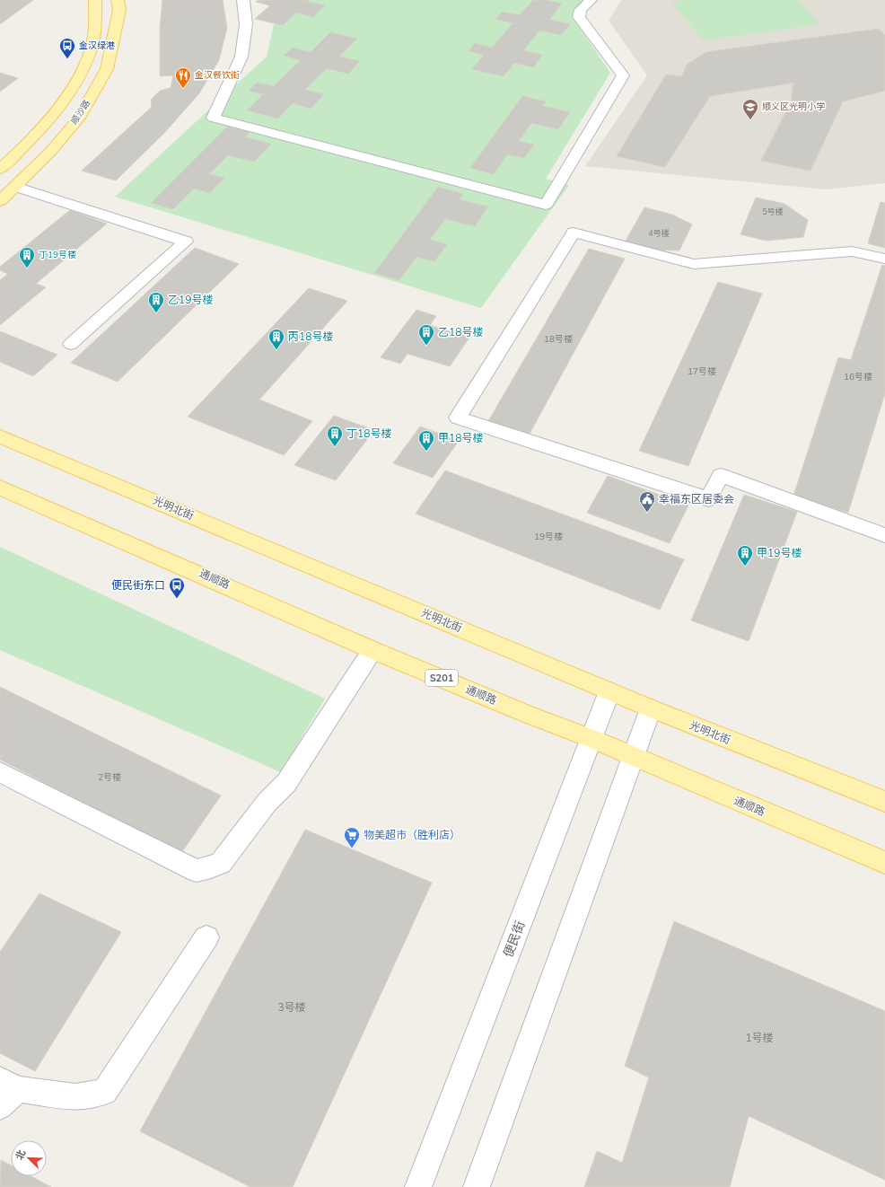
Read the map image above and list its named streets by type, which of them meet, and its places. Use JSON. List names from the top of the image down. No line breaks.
{"streets":{"main road":["顺沙路","光明北街","通顺路","S201"],"street":["便民街"]},"crossings":[["光明北街","便民街"],["通顺路","便民街"]],"places":{"bus stop":["金汉绿港","便民街东口"],"restaurant":["金汉餐饮街"],"school or university":["顺义区光明小学"],"building":["丁19号楼","乙19号楼","乙18号楼","丙18号楼","丁18号楼","甲18号楼","甲19号楼"],"public building":["幸福东区居委会"],"supermarket":["物美超市（胜利店）"]},"house_numbers":["5号楼","4号楼","18号楼","17号楼","16号楼","19号楼","2号楼","3号楼","1号楼"],"north":"top left"}
